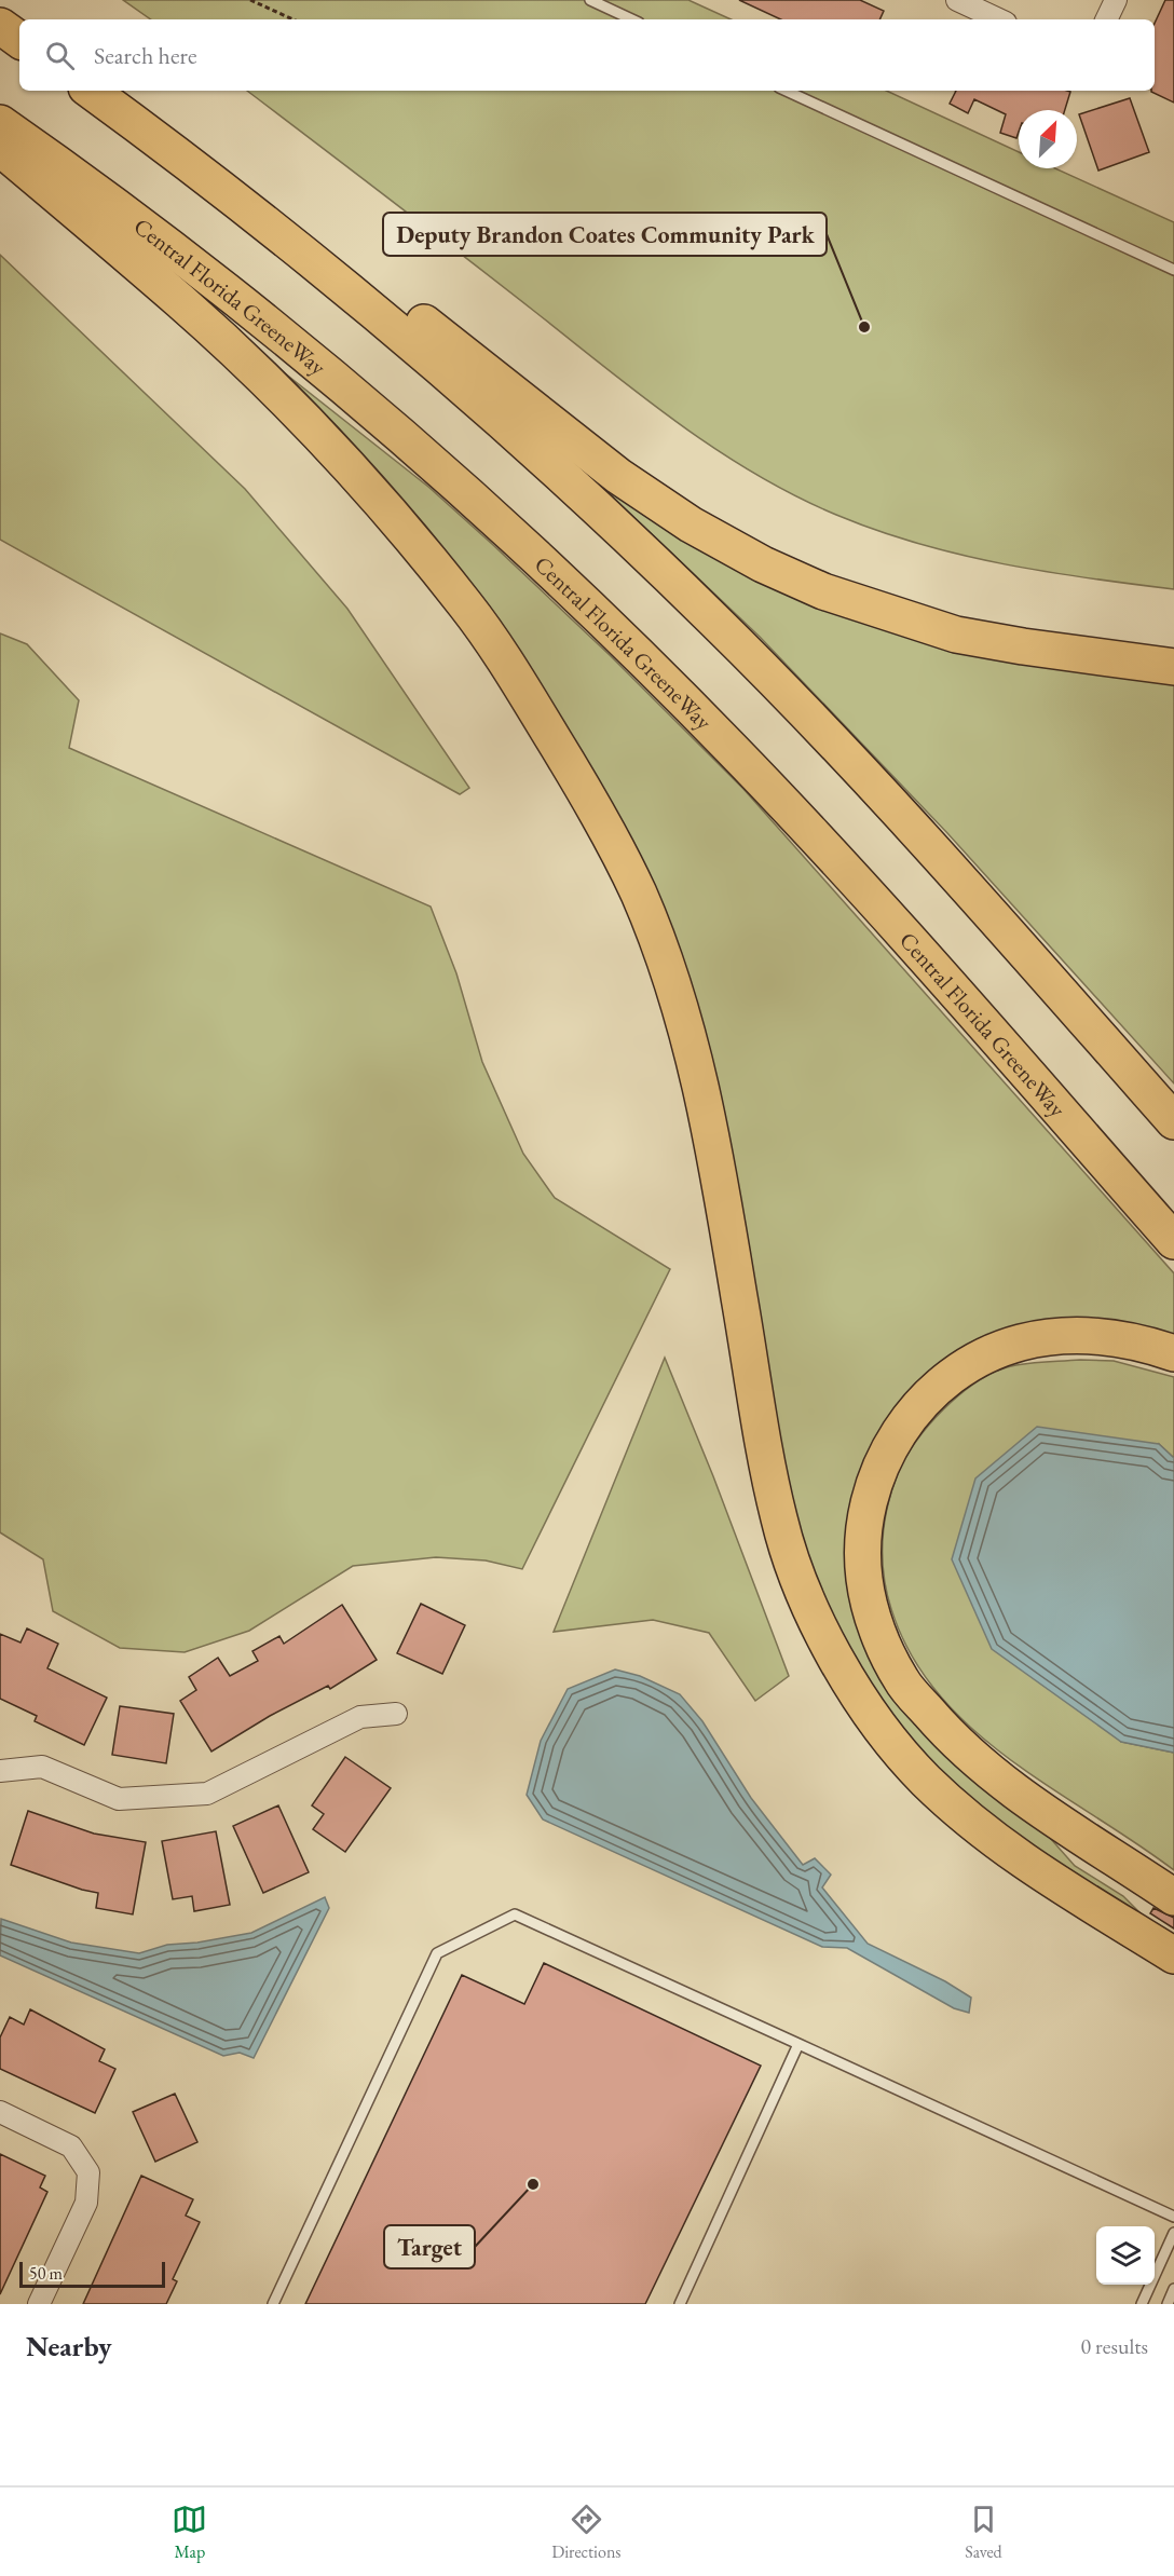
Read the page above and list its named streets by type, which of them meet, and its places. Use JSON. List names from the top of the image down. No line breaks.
{"streets":{"highway":["Central Florida GreeneWay"]},"places":["Deputy Brandon Coates Community Park","Target"],"scale_bar":"50 m","north":"top right","page":{"search":"Search here","scale":"50 m","heading":["Nearby","0 results"],"nav":["Map","Directions","Saved"]}}
